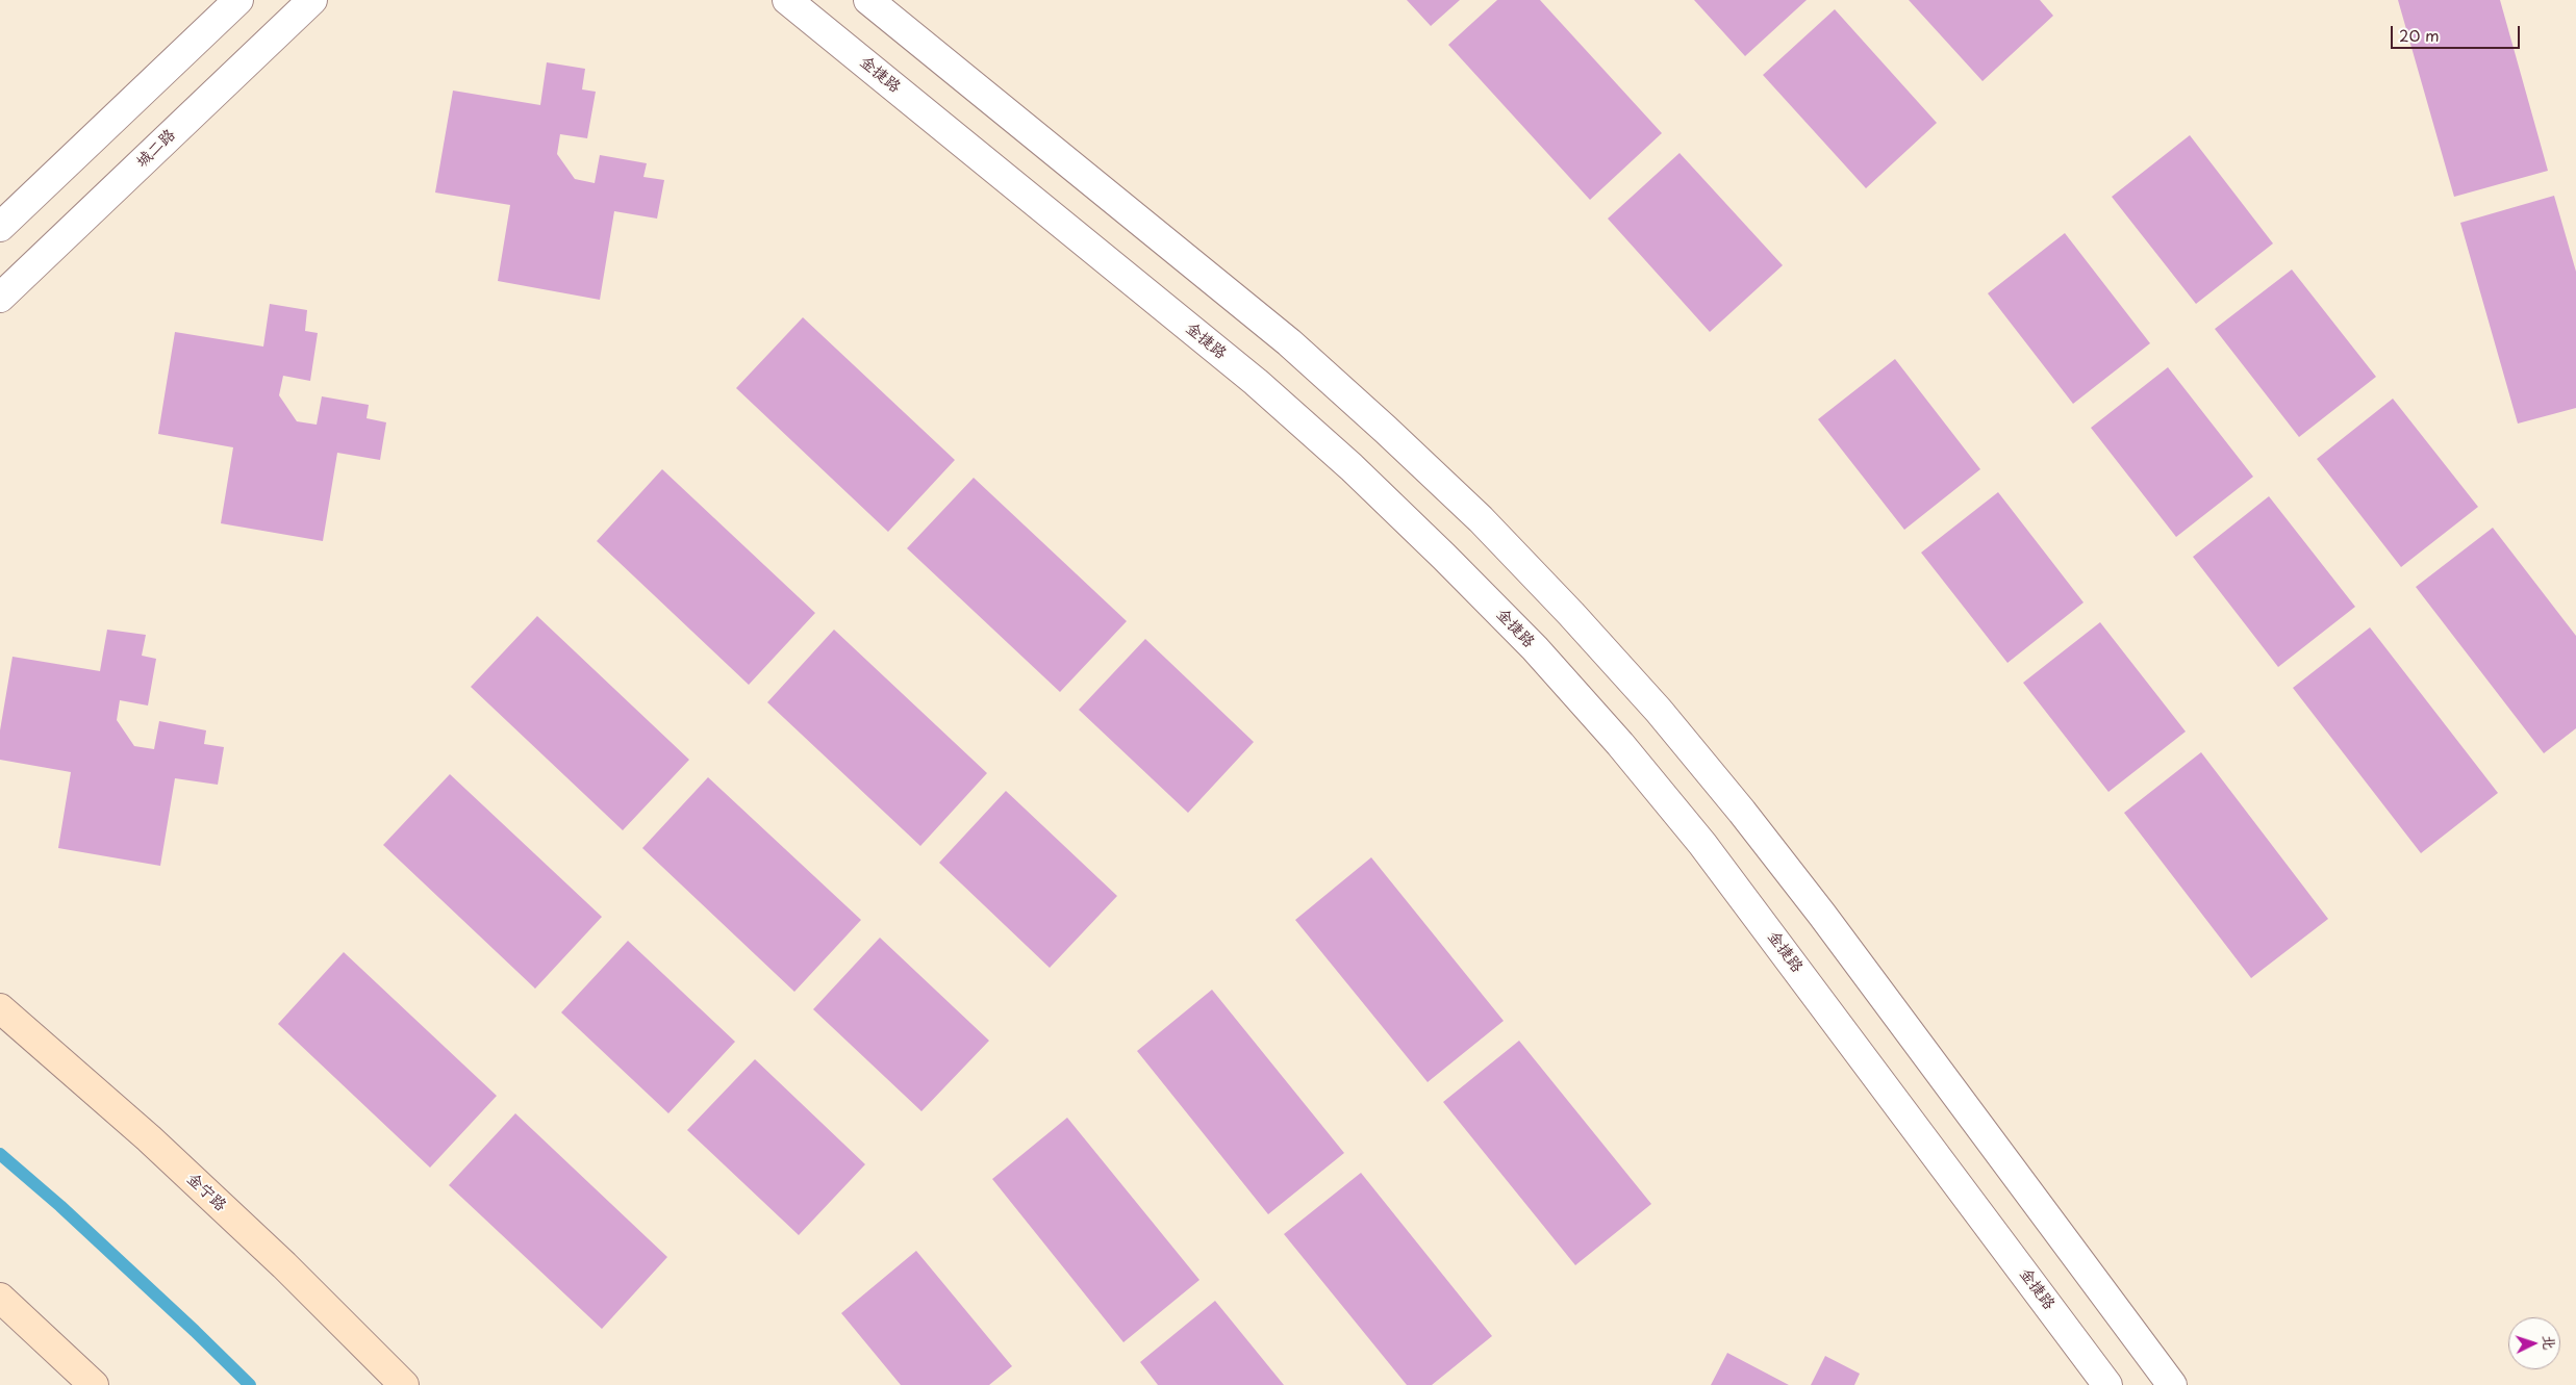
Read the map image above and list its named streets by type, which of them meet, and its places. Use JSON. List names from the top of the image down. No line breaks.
{"streets":{"main road":["金宁路"],"street":["金捷路","城二路"]},"scale_bar":"20 m","north":"right"}
